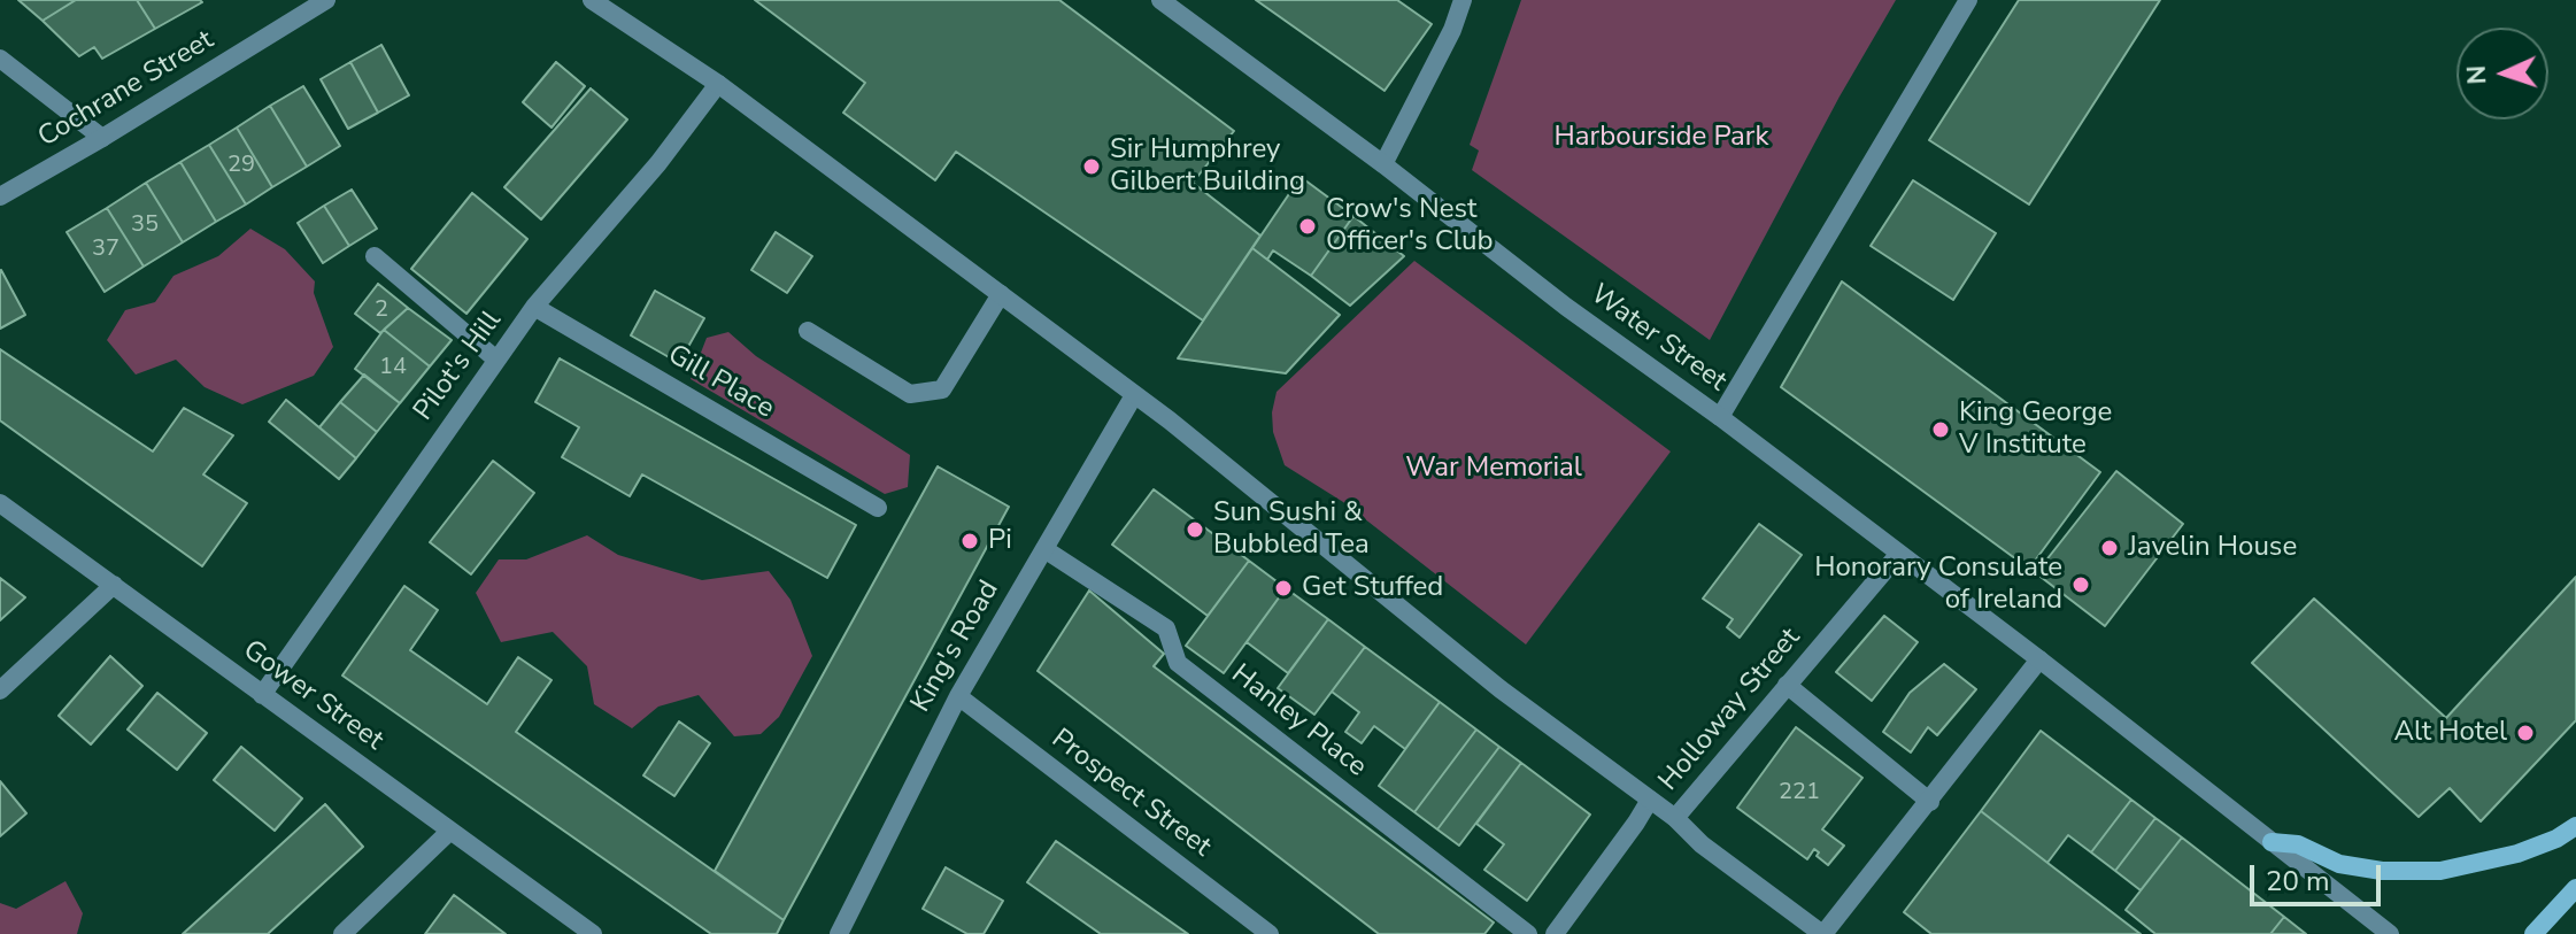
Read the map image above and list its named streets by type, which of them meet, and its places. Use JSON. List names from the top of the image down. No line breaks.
{"streets":{"street":["Cochrane Street","Water Street","Pilot's Hill","Gill Place","King's Road","Gower Street","Holloway Street","Hanley Place","Prospect Street"]},"crossings":[["Water Street","Holloway Street"],["Pilot's Hill","Gill Place"],["Pilot's Hill","Gower Street"],["King's Road","Hanley Place"],["King's Road","Prospect Street"]],"parks":["Harbourside Park","War Memorial"],"places":["Sir Humphrey Gilbert Building","Crow's Nest Officer's Club","King George V Institute","Sun Sushi & Bubbled Tea","Pi","Javelin House","Honorary Consulate of Ireland","Get Stuffed","Alt Hotel"],"house_numbers":["29","35","37","2","14","221"],"scale_bar":"20 m","north":"left"}
